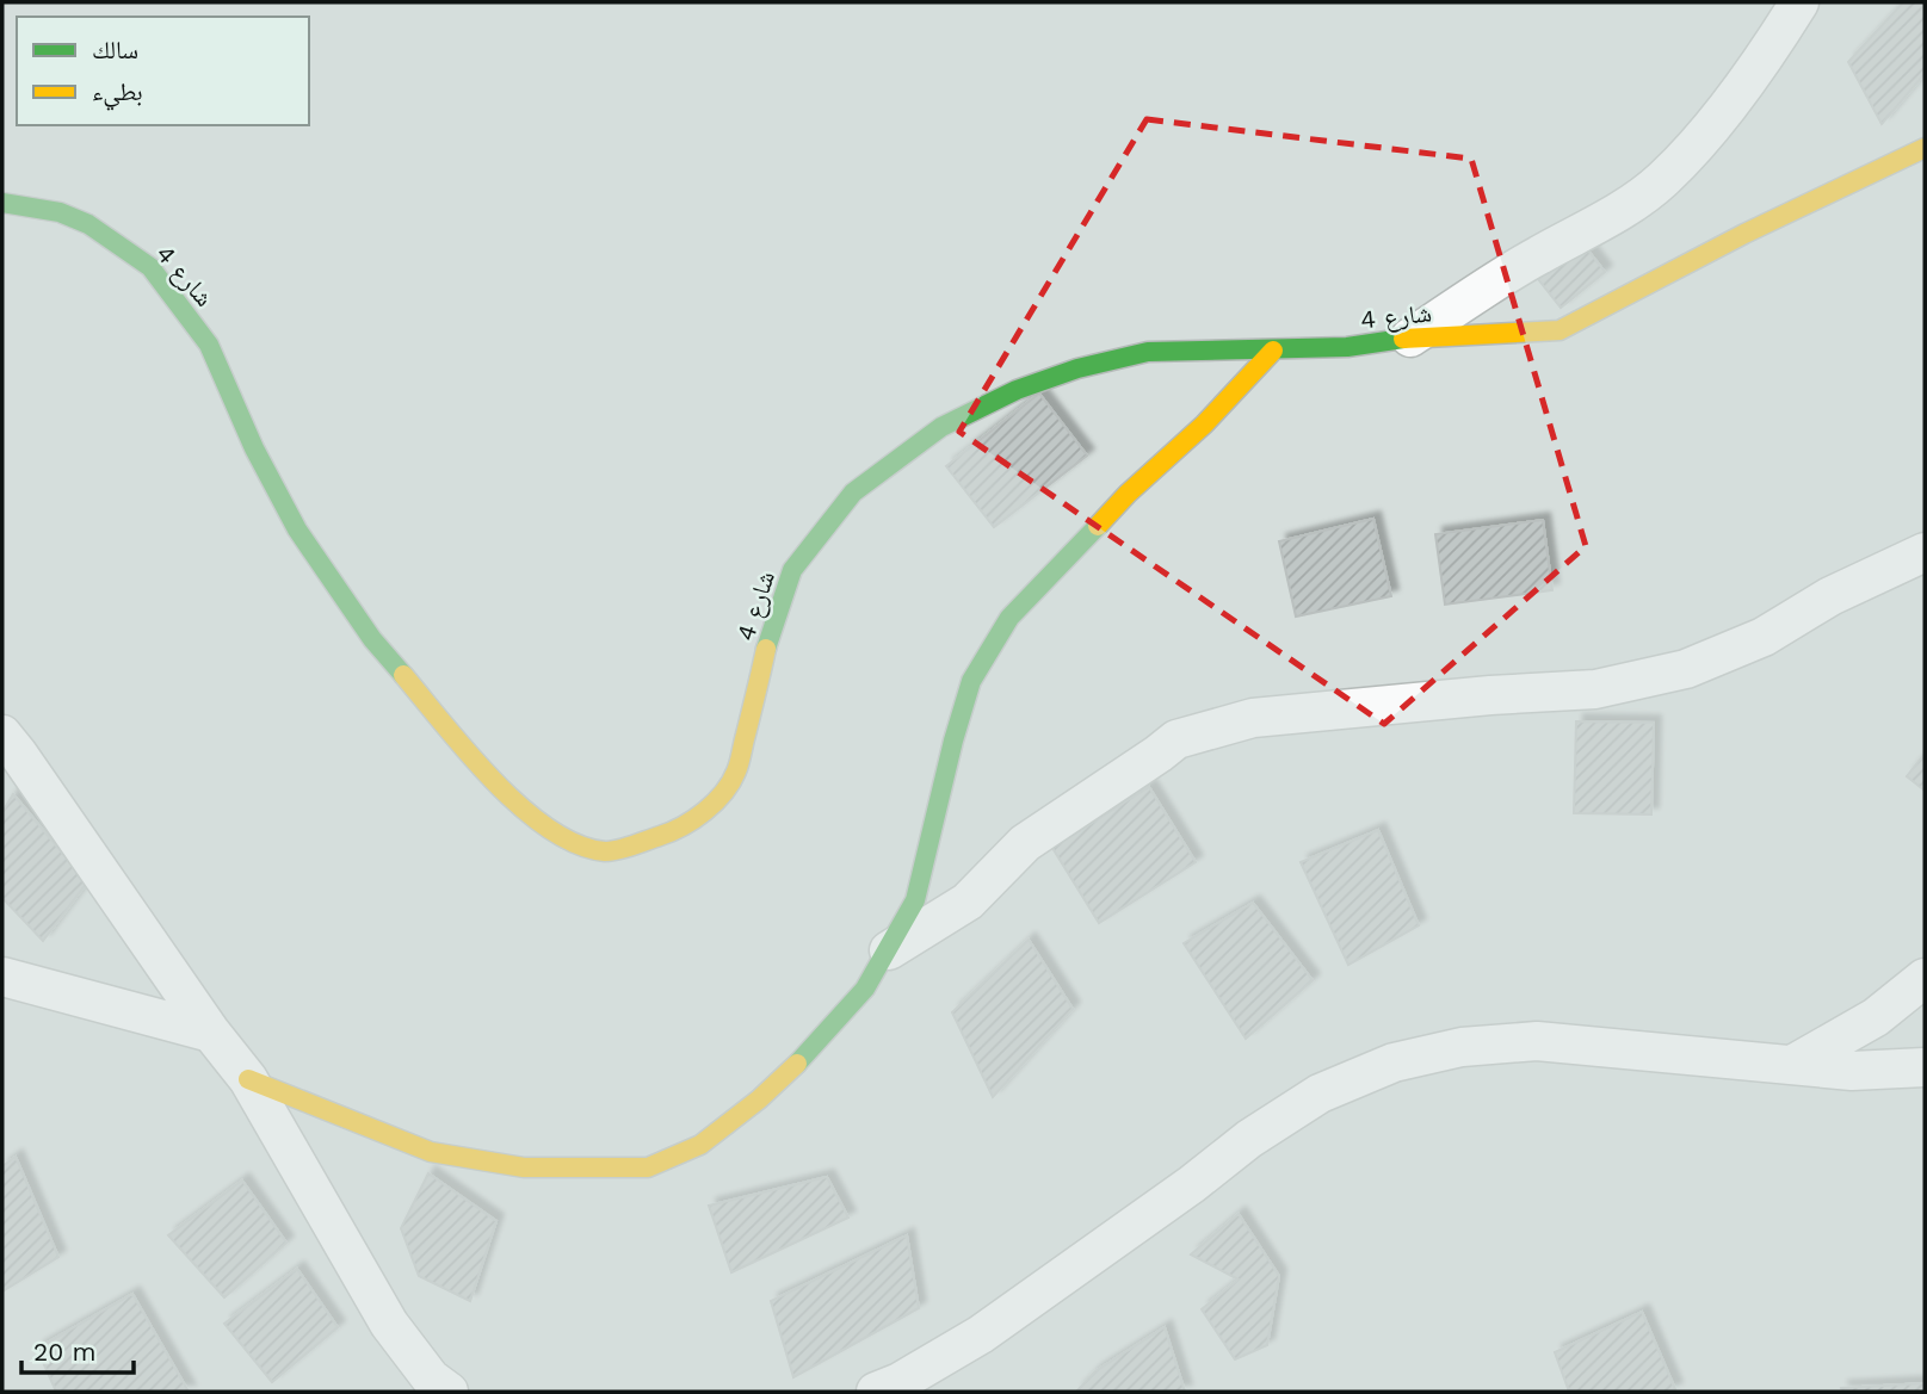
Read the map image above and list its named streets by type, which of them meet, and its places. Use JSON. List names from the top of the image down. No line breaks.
{"streets":{"street":["شارع 4"]},"legend":["سالك","بطيء"],"scale_bar":"20 m"}
